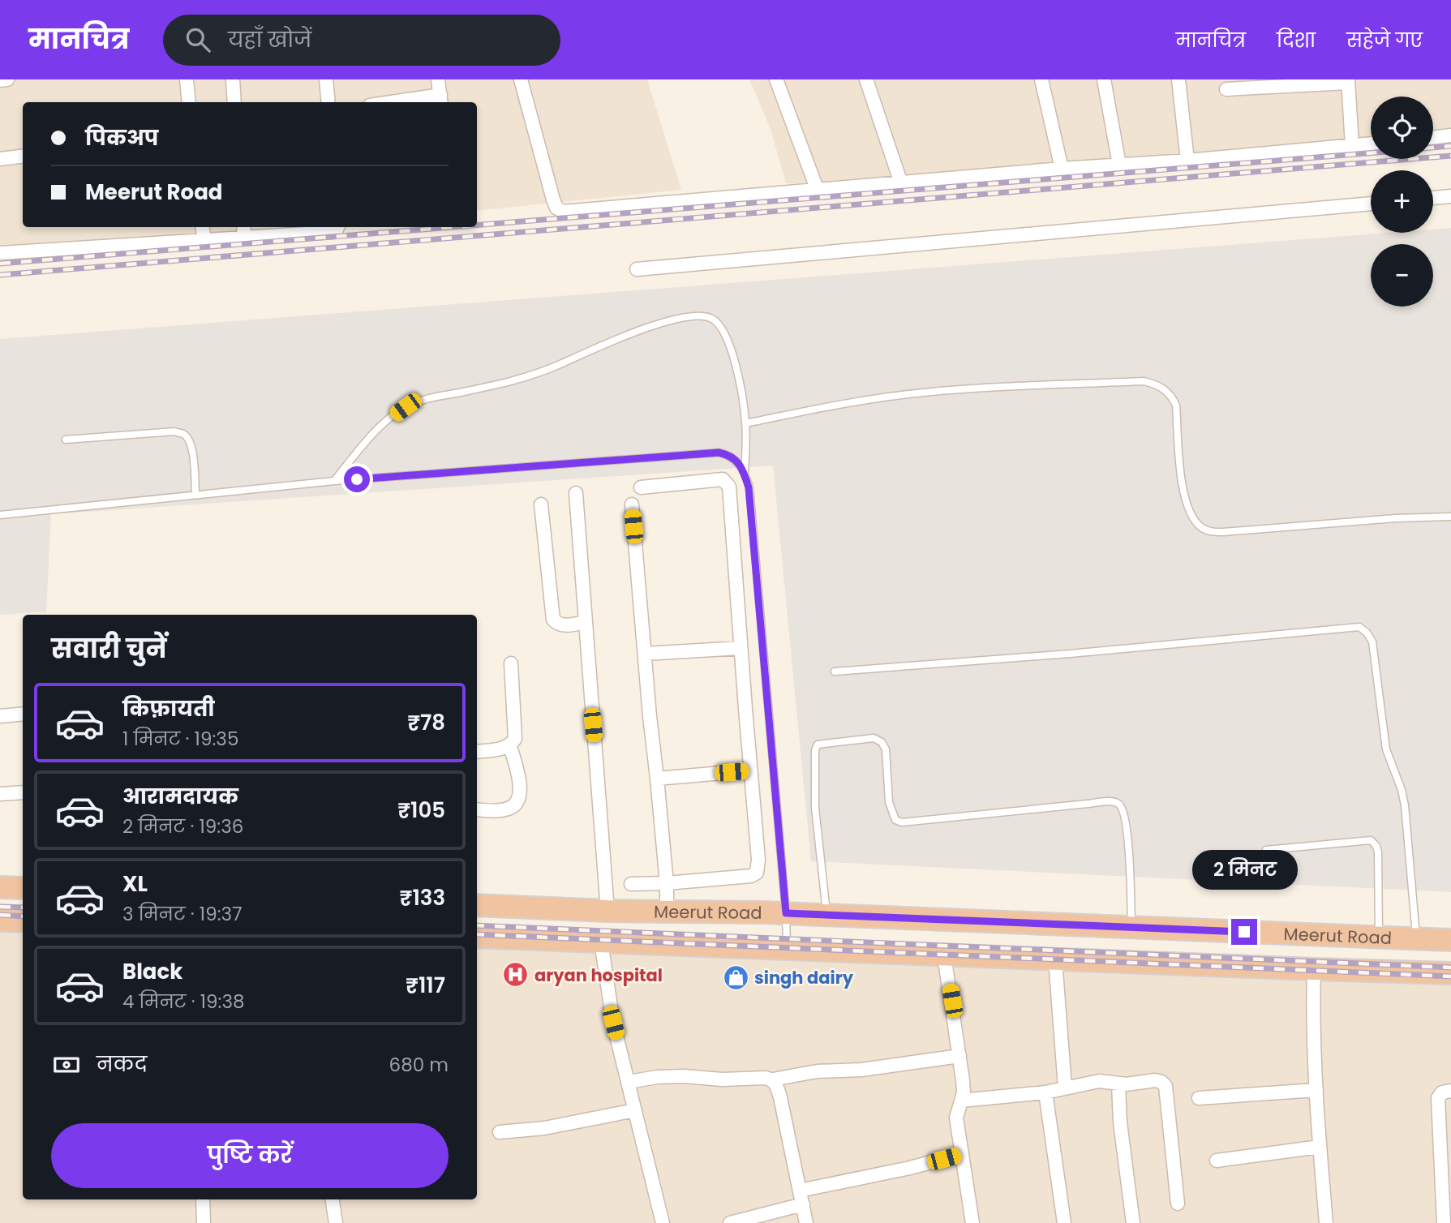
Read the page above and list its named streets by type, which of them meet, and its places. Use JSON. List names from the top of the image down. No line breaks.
{"streets":{"highway":["Meerut Road"]},"places":{"hospital":["aryan hospital"],"shop":["singh dairy"]},"page":{"header":"मानचित्र","search":"यहाँ खोजें","nav":["मानचित्र","दिशा","सहेजे गए"],"map_buttons":["+","−"],"banner":["पिकअप","Meerut Road"],"heading":"सवारी चुनें","list":[{"name":"किफ़ायती","note":"1 मिनट · 19:35","value":"₹78"},{"name":"आरामदायक","note":"2 मिनट · 19:36","value":"₹105"},{"name":"XL","note":"3 मिनट · 19:37","value":"₹133"},{"name":"Black","note":"4 मिनट · 19:38","value":"₹117"}],"bubble":"2 मिनट","pay":["नकद","680 m"],"buttons":"पुष्टि करें"}}
